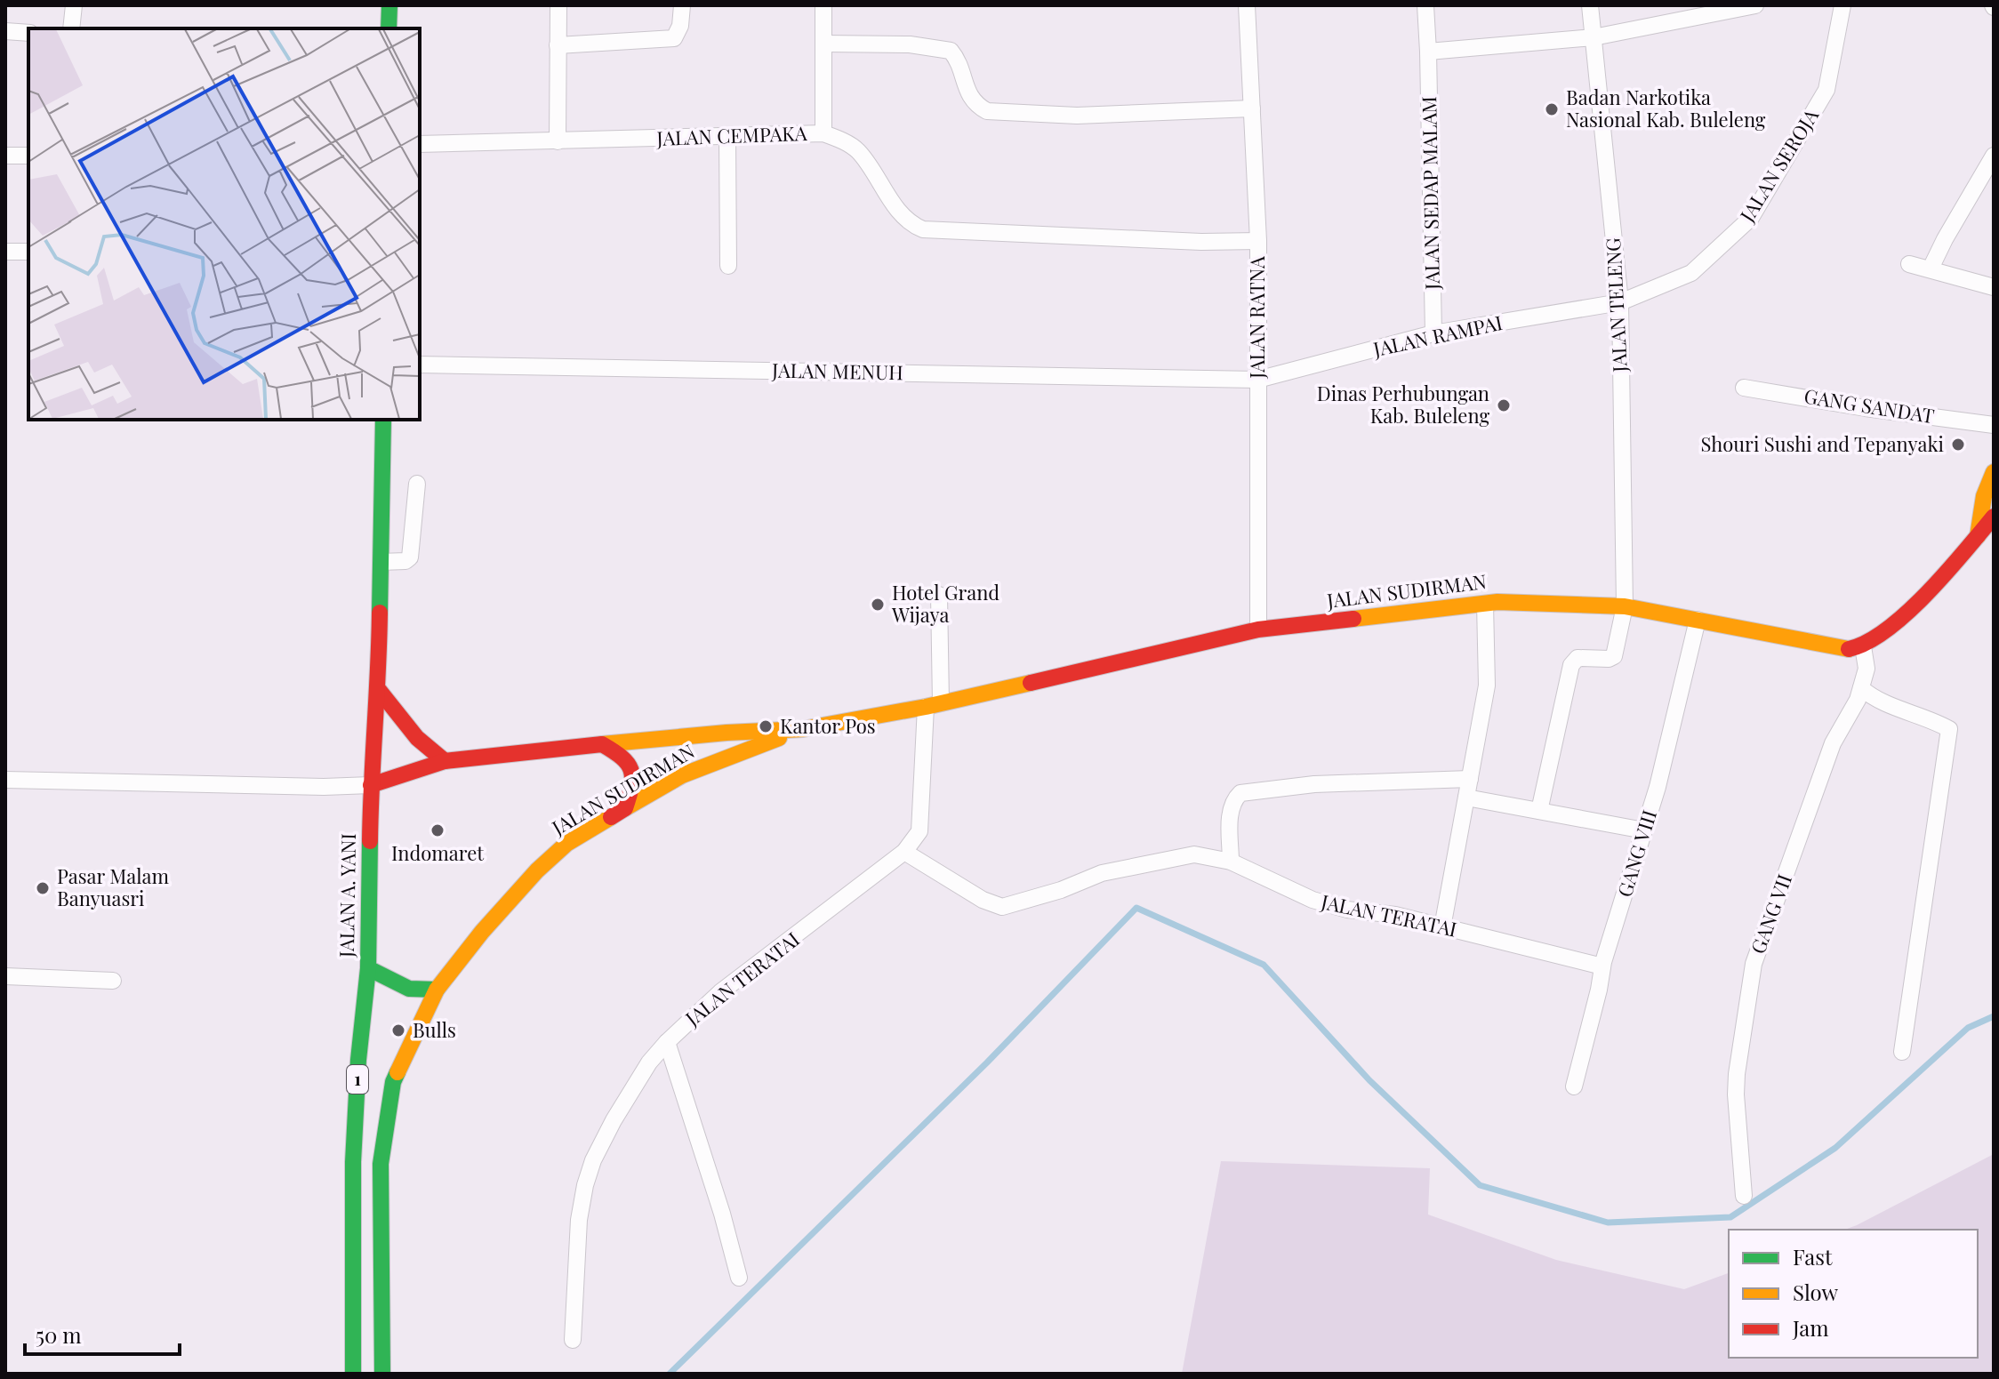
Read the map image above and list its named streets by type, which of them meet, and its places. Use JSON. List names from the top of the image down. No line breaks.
{"streets":{"main road":["JALAN SUDIRMAN","JALAN A. YANI","1"],"street":["JALAN CEMPAKA","JALAN SEROJA","JALAN SEDAP MALAM","JALAN TELENG","JALAN RATNA","JALAN RAMPAI","JALAN MENUH","GANG SANDAT","GANG VIII","GANG VII","JALAN TERATAI"]},"crossings":[["JALAN CEMPAKA","JALAN RATNA"],["JALAN SEROJA","JALAN TELENG"],["JALAN SEROJA","JALAN RAMPAI"],["JALAN SEDAP MALAM","JALAN RAMPAI"],["JALAN TELENG","JALAN RAMPAI"],["JALAN TELENG","JALAN SUDIRMAN"],["JALAN RATNA","JALAN RAMPAI"],["JALAN RATNA","JALAN MENUH"],["JALAN RATNA","JALAN SUDIRMAN"],["JALAN RAMPAI","JALAN MENUH"],["JALAN SUDIRMAN","GANG VIII"],["JALAN SUDIRMAN","JALAN A. YANI"],["JALAN SUDIRMAN","GANG VII"],["JALAN SUDIRMAN","JALAN TERATAI"],["JALAN SUDIRMAN","1"],["GANG VIII","JALAN TERATAI"]],"places":["Badan Narkotika Nasional Kab. Buleleng","Dinas Perhubungan Kab. Buleleng","Shouri Sushi and Tepanyaki","Hotel Grand Wijaya","Kantor Pos","Indomaret","Pasar Malam Banyuasri","Bulls"],"legend":["Fast","Slow","Jam"],"scale_bar":"50 m"}
